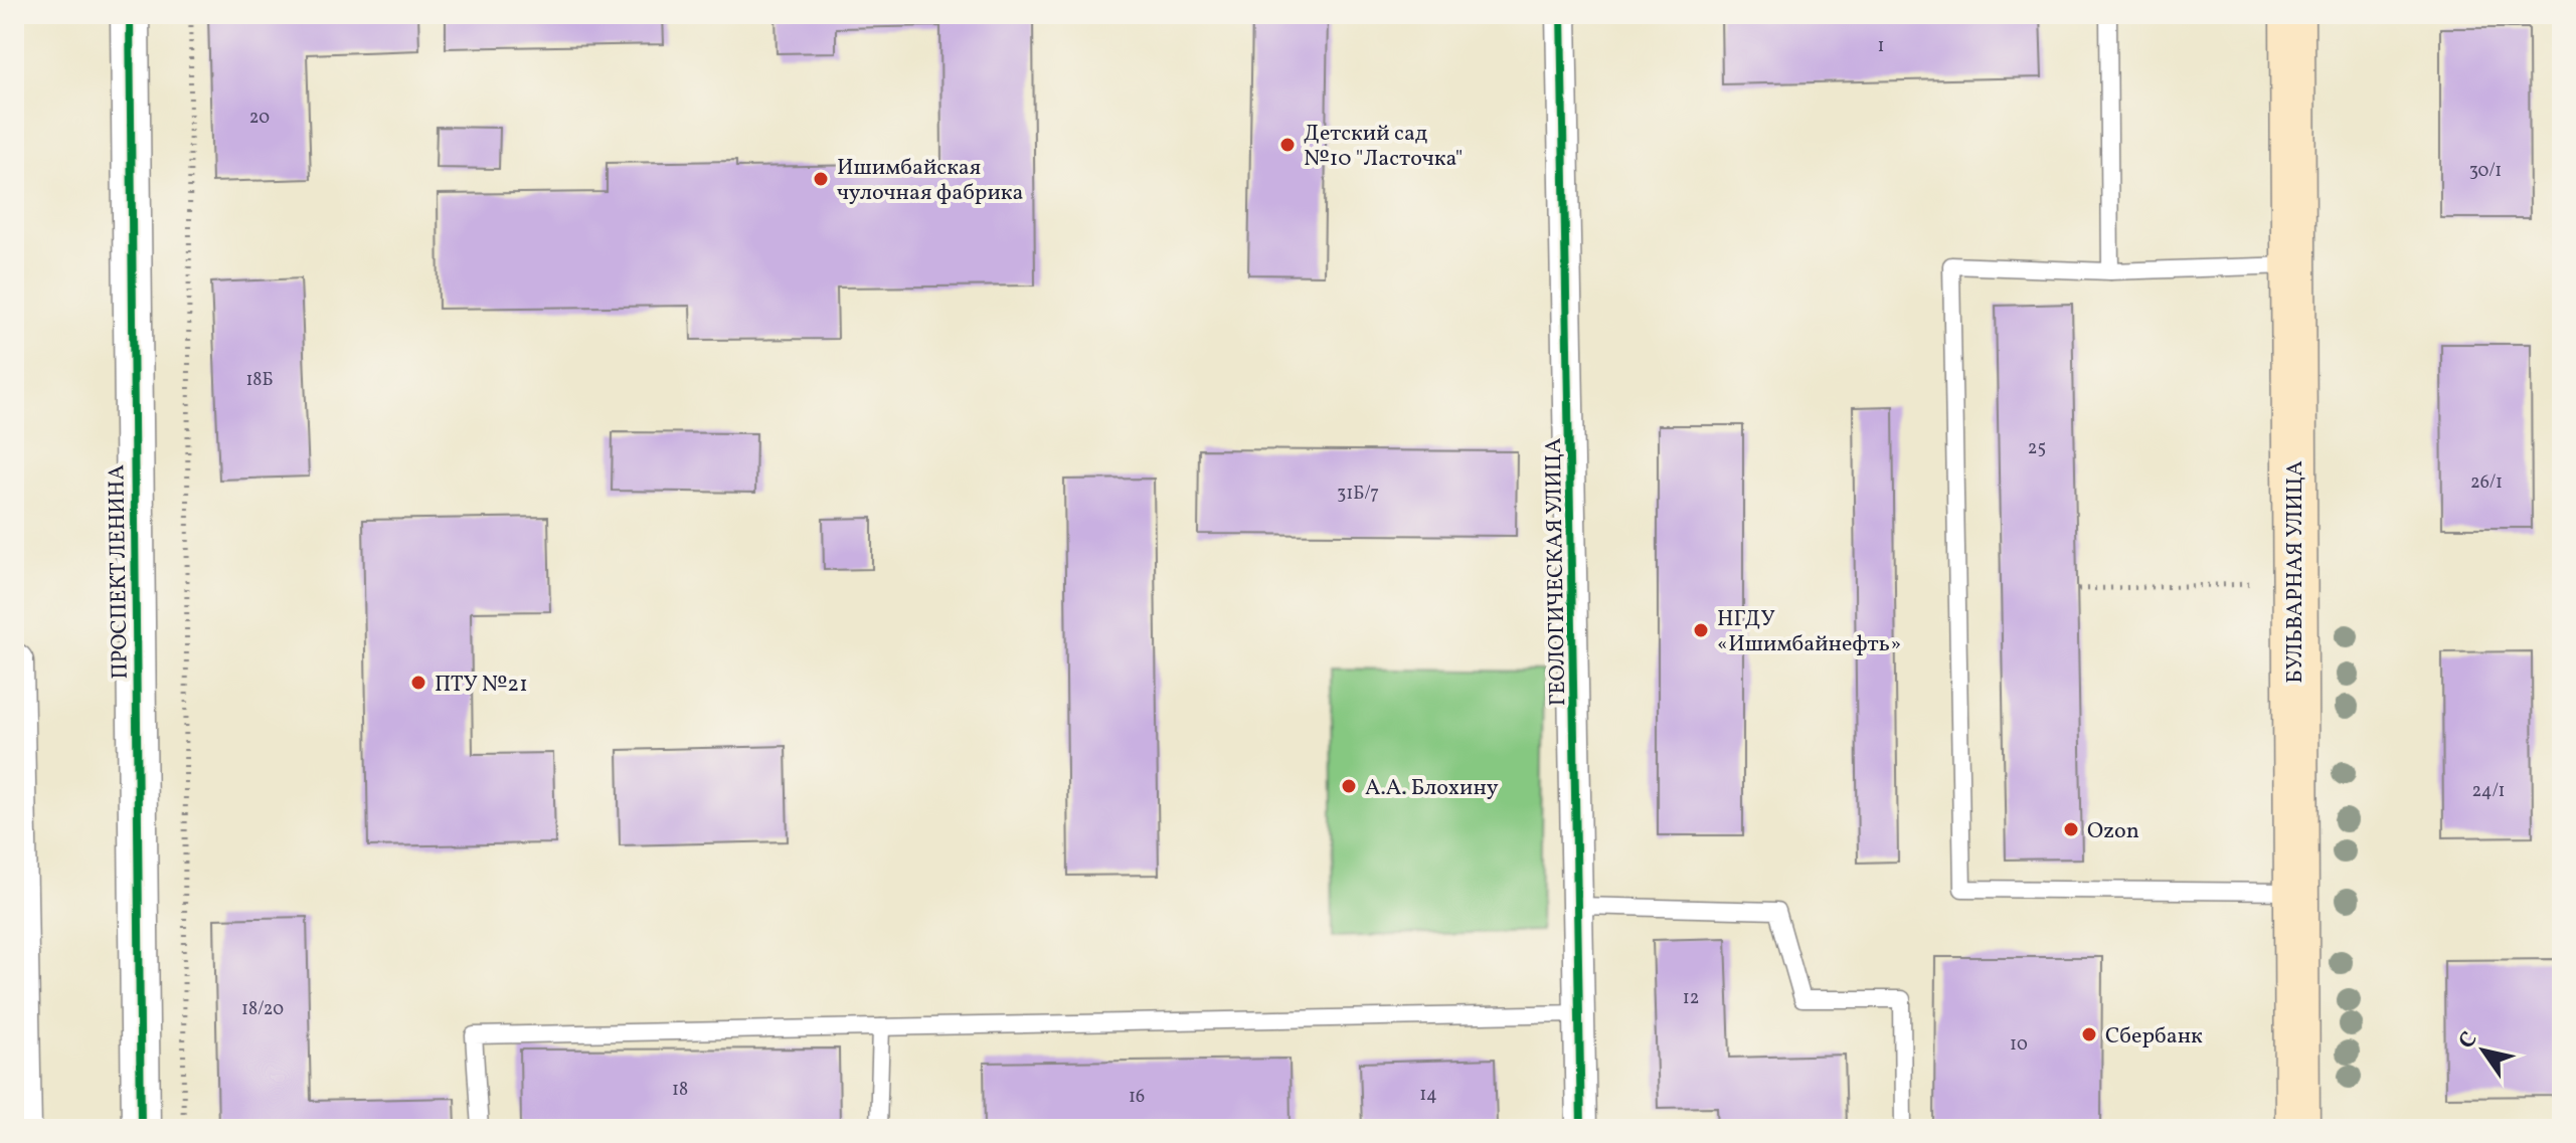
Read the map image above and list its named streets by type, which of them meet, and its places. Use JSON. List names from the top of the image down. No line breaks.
{"streets":{"main road":["БУЛЬВАРНАЯ УЛИЦА"],"street":["ПРОСПЕКТ ЛЕНИНА","ГЕОЛОГИЧЕСКАЯ УЛИЦА"]},"places":["Детский сад №10 \"Ласточка\"","Ишимбайская чулочная фабрика","НГДУ «Ишимбайнефть»","ПТУ №21","А.А. Блохину","Ozon","Сбербанк"],"house_numbers":["1","20","30/1","18Б","25","26/1","31Б/7","24/1","12","18/20","10","18","14","16"],"north":"top left"}
